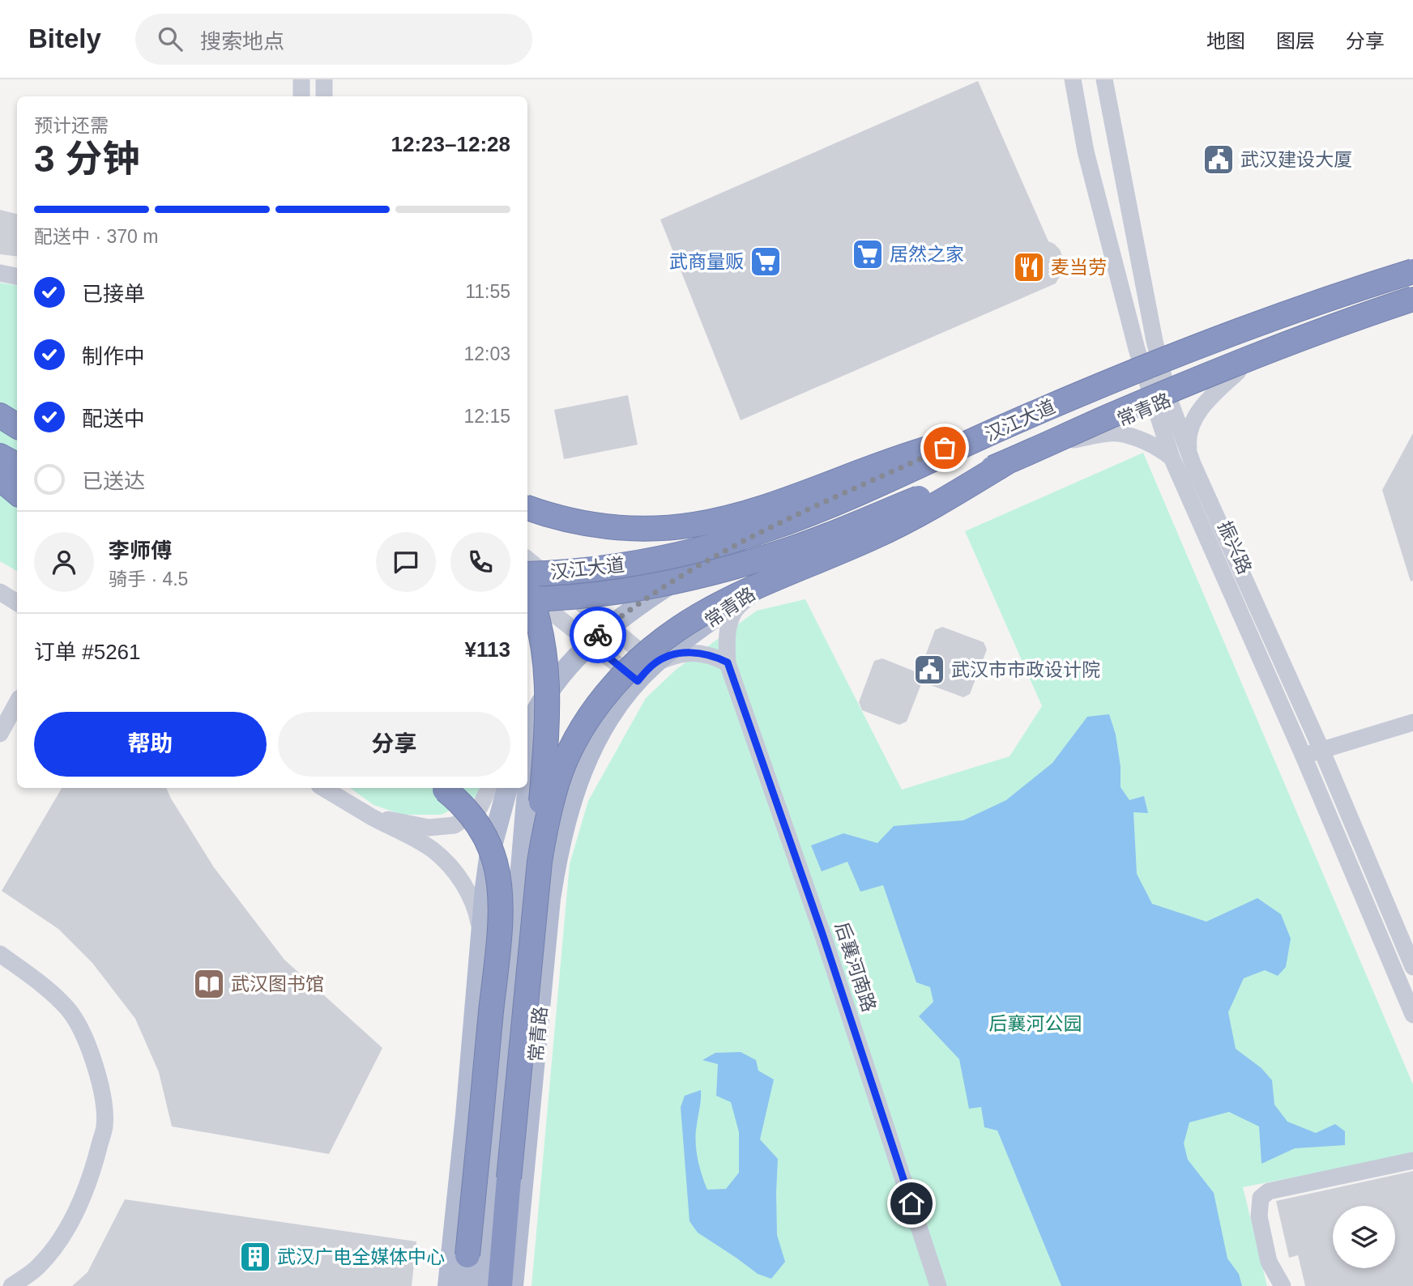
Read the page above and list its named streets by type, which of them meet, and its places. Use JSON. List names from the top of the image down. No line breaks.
{"streets":{"highway":["汉江大道"],"main road":["常青路"],"street":["振兴路","后襄河南路"]},"crossings":[["常青路","振兴路"],["常青路","后襄河南路"]],"parks":["后襄河公园"],"places":{"public building":["武汉建设大厦","武汉市市政设计院"],"supermarket":["居然之家","武商量贩"],"restaurant":["麦当劳"],"library":["武汉图书馆"],"building":["武汉广电全媒体中心"]},"page":{"header":"Bitely","search":"搜索地点","nav":["地图","图层","分享"],"heading":["3 分钟","预计还需","12:23–12:28"],"panel":["李师傅","骑手 · 4.5","订单 #5261","¥113"],"bar":"配送中 · 370 m","list":[["已接单","11:55"],["制作中","12:03"],["配送中","12:15"],"已送达"],"buttons":["帮助","分享"]}}
